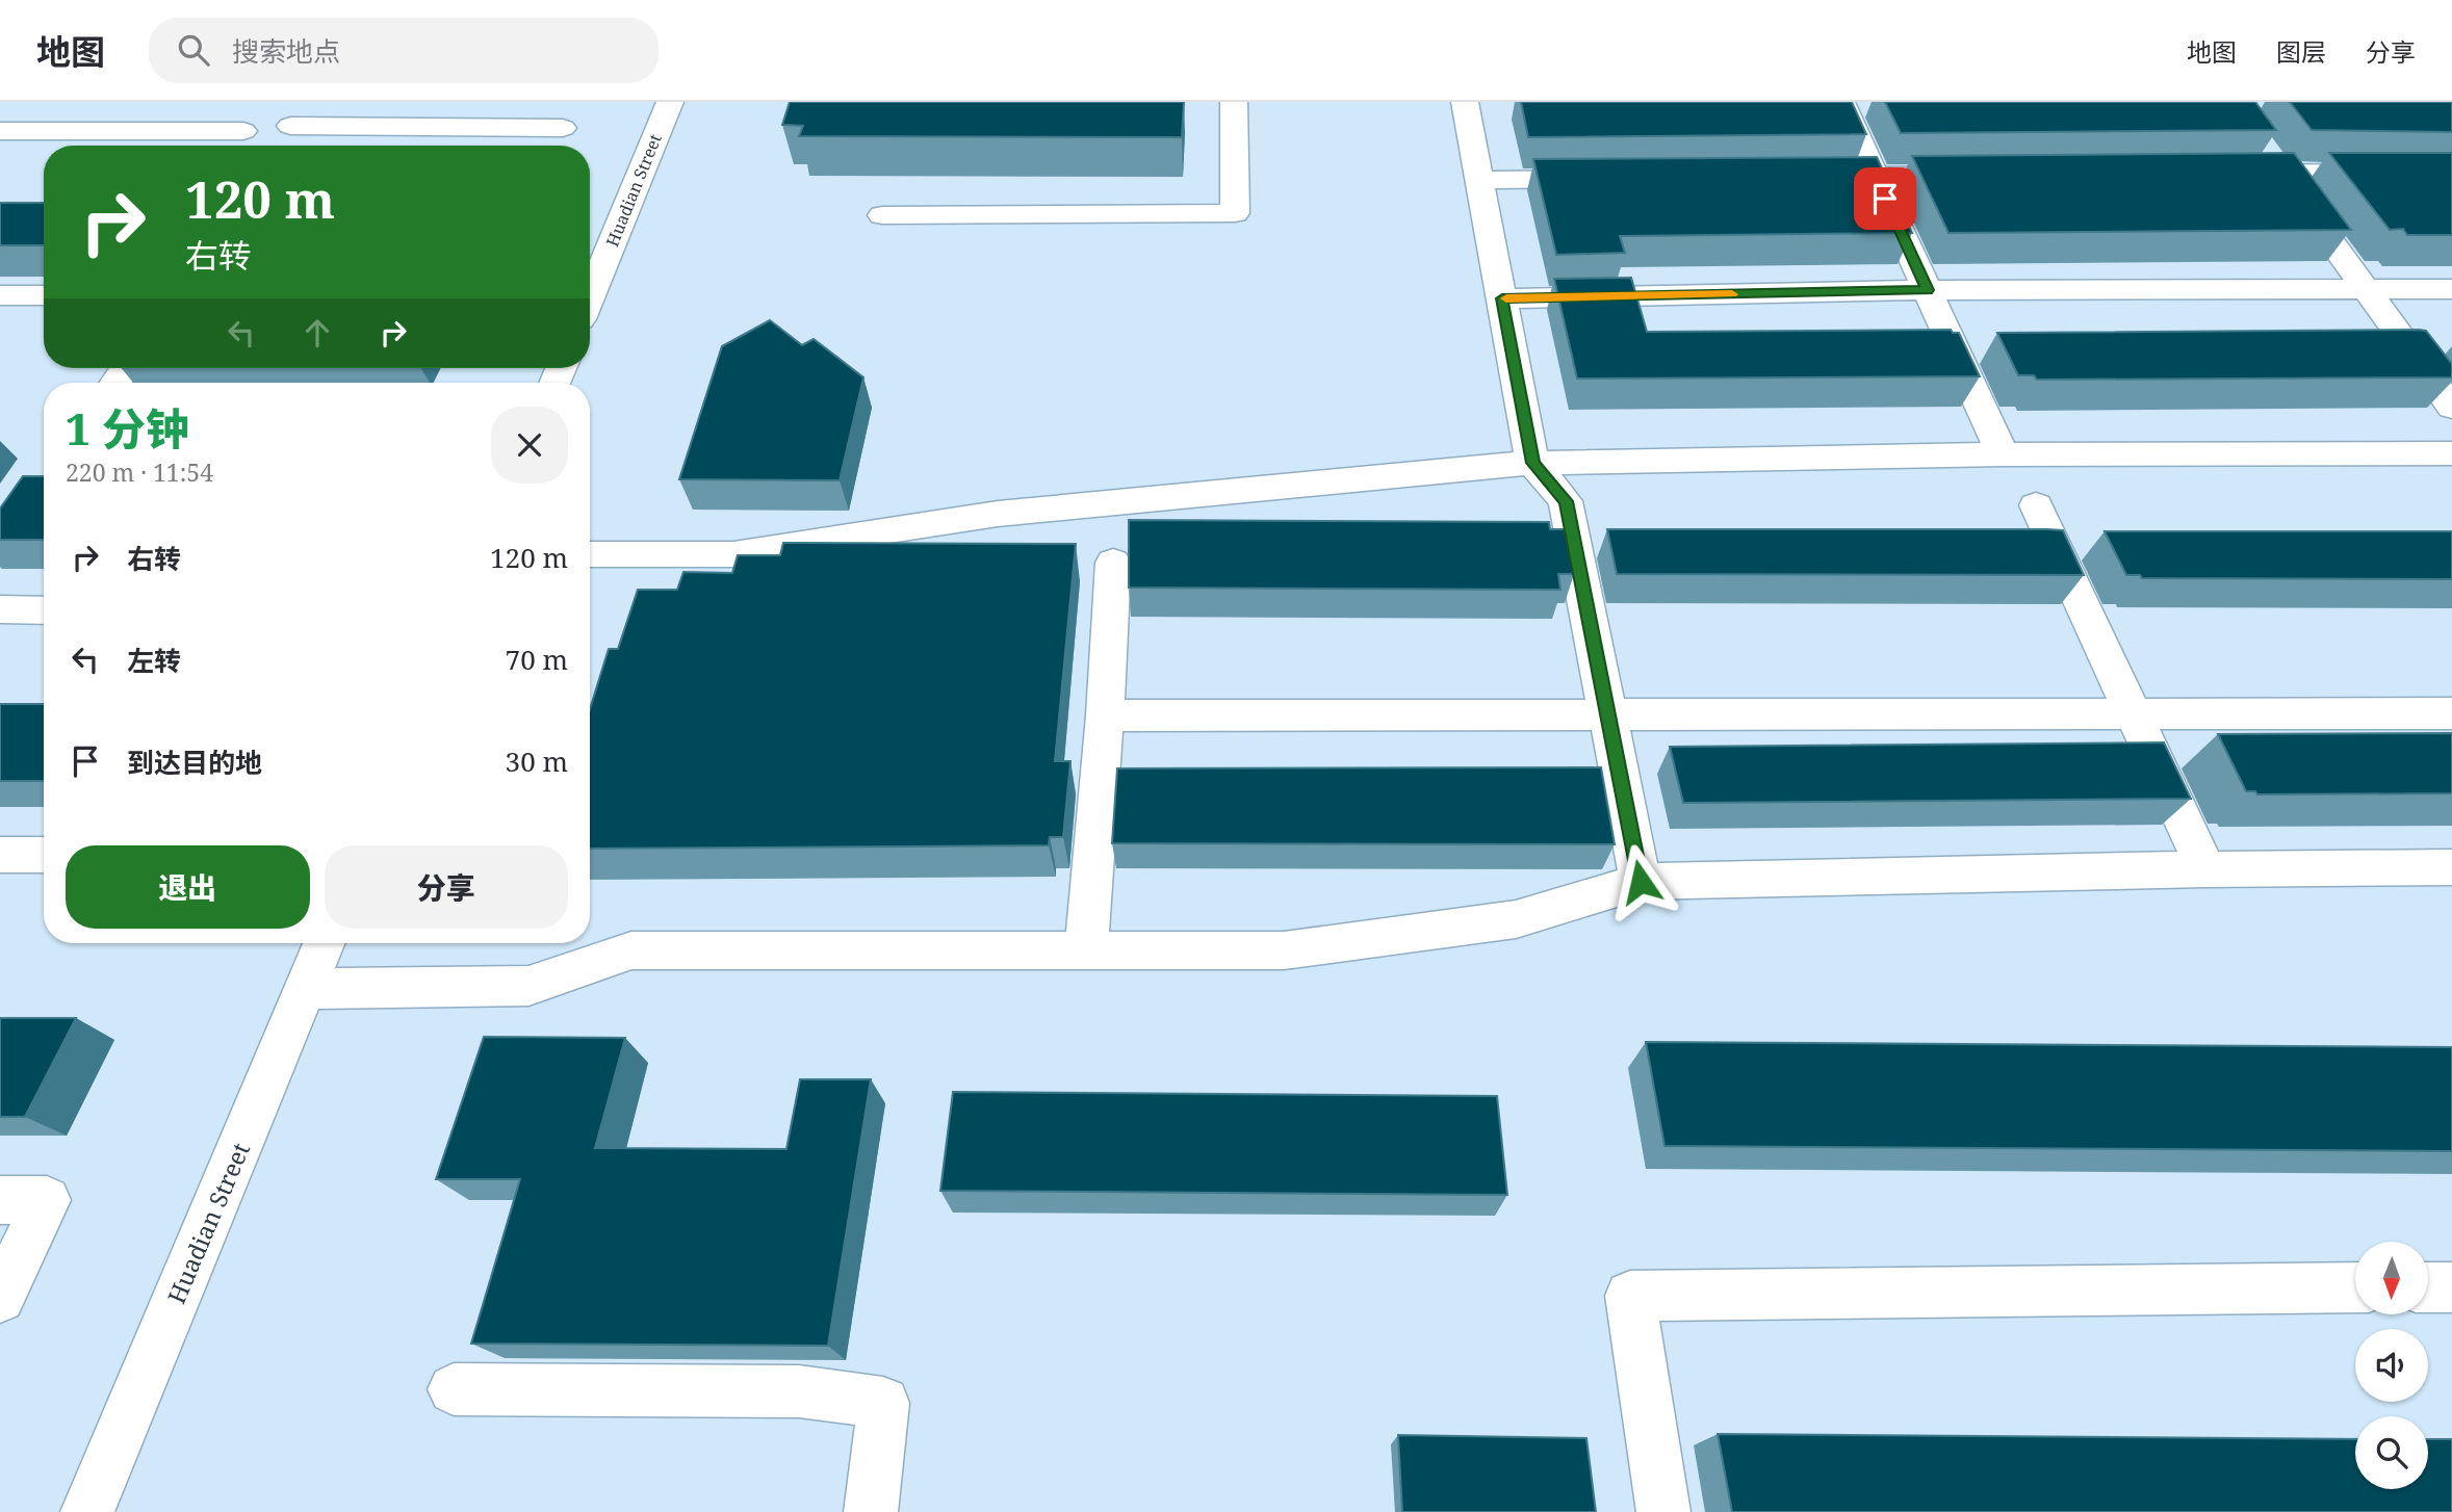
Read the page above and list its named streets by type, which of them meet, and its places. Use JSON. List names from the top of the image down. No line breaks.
{"streets":{"street":["Huadian Street"]},"north":"bottom","page":{"header":"地图","search":"搜索地点","nav":["地图","图层","分享"],"turn":["120 m","右转"],"heading":["1 分钟","220 m · 11:54"],"list":[{"name":"右转","value":"120 m"},{"name":"左转","value":"70 m"},{"name":"到达目的地","value":"30 m"}],"buttons":["退出","分享"]}}
